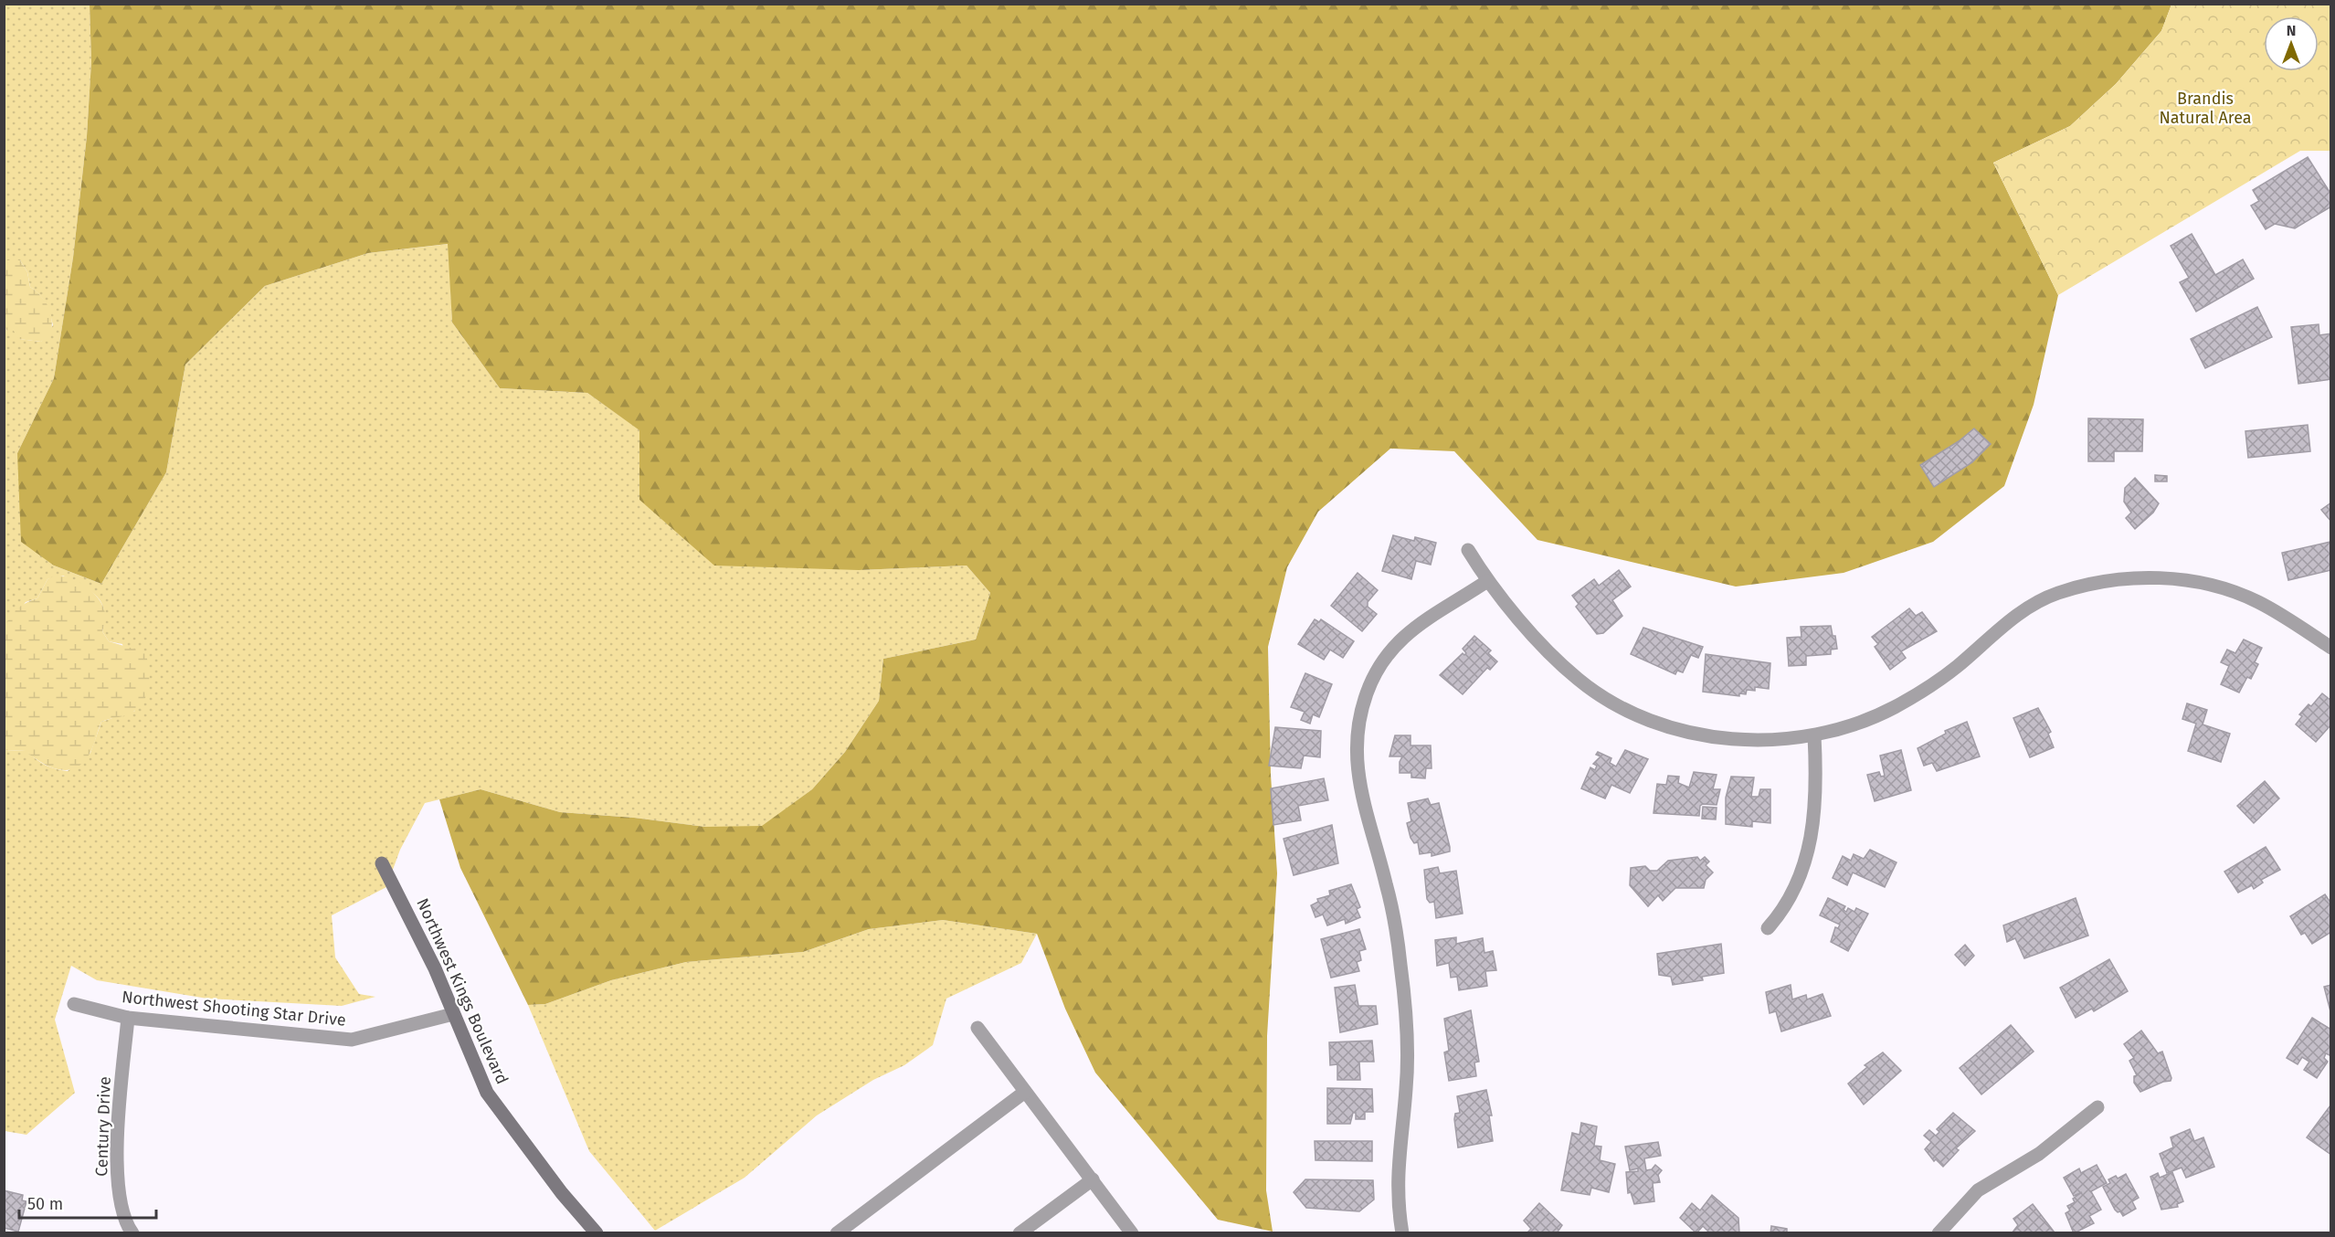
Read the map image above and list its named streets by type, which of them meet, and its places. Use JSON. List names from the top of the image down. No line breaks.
{"streets":{"street":["Northwest Kings Boulevard","Northwest Shooting Star Drive","Century Drive"]},"crossings":[["Northwest Kings Boulevard","Northwest Shooting Star Drive"],["Northwest Shooting Star Drive","Century Drive"]],"parks":["Brandis Natural Area"],"scale_bar":"50 m","north":"top"}
